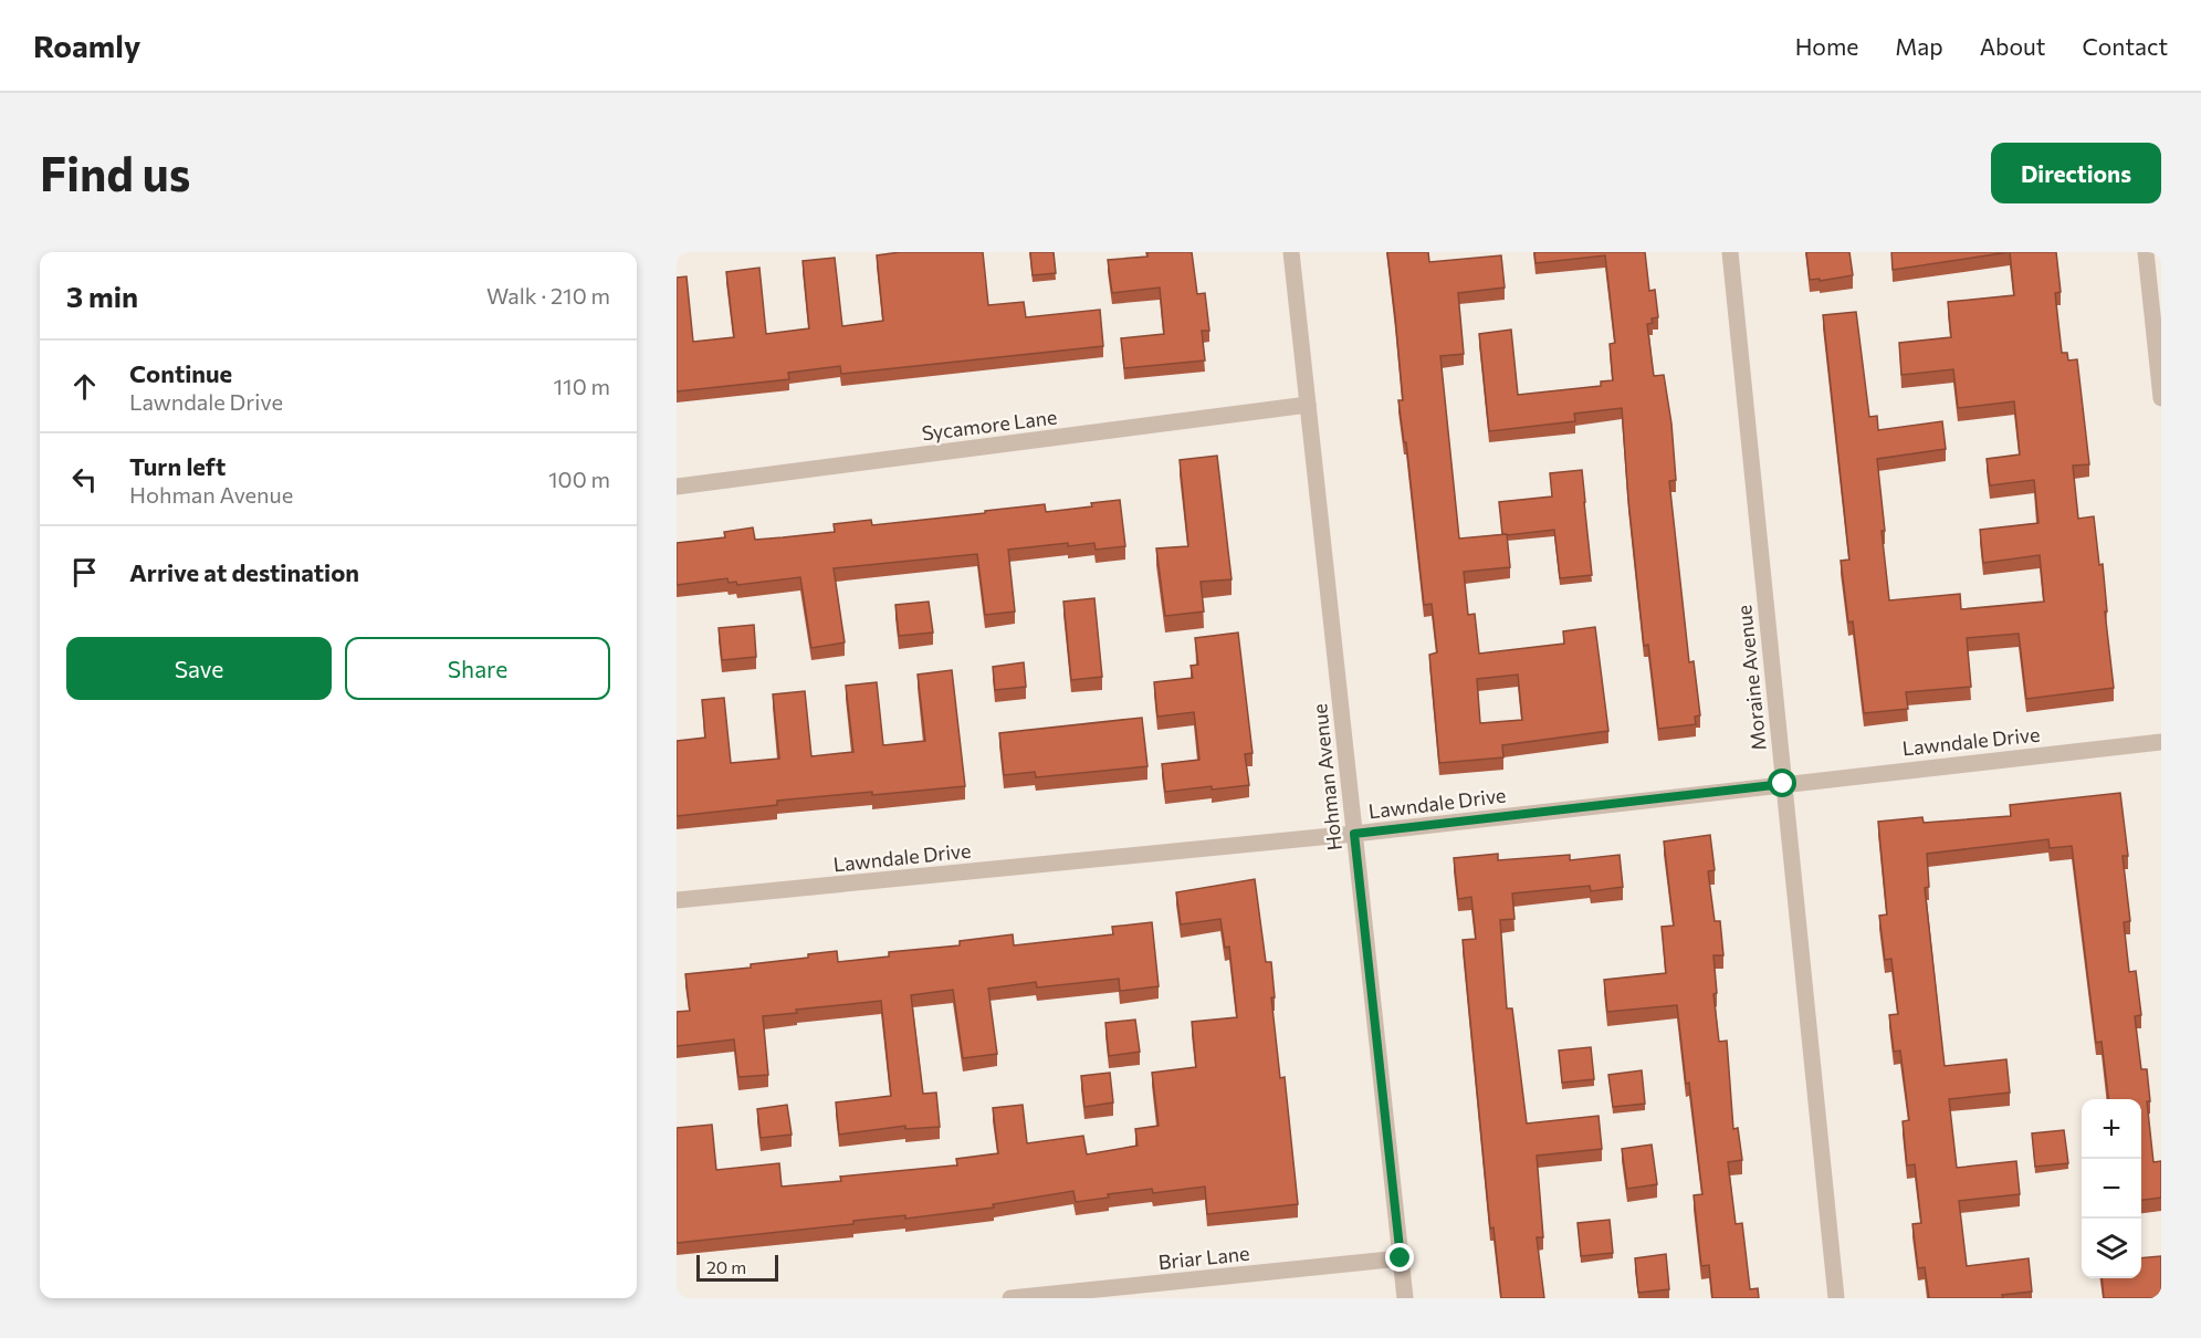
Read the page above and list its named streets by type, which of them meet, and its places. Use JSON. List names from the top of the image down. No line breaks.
{"streets":{"street":["Sycamore Lane","Moraine Avenue","Lawndale Drive","Hohman Avenue","Briar Lane"]},"crossings":[["Sycamore Lane","Hohman Avenue"],["Moraine Avenue","Lawndale Drive"],["Lawndale Drive","Hohman Avenue"],["Hohman Avenue","Briar Lane"]],"scale_bar":"20 m","page":{"header":"Roamly","nav":["Home","Map","About","Contact"],"buttons":["Directions",["Save","Share"]],"title":"Find us","heading":["3 min","Walk · 210 m"],"list":[["Continue","Lawndale Drive","110 m"],["Turn left","Hohman Avenue","100 m"],"Arrive at destination"],"map_buttons":["+","−"],"scale":"20 m"}}
